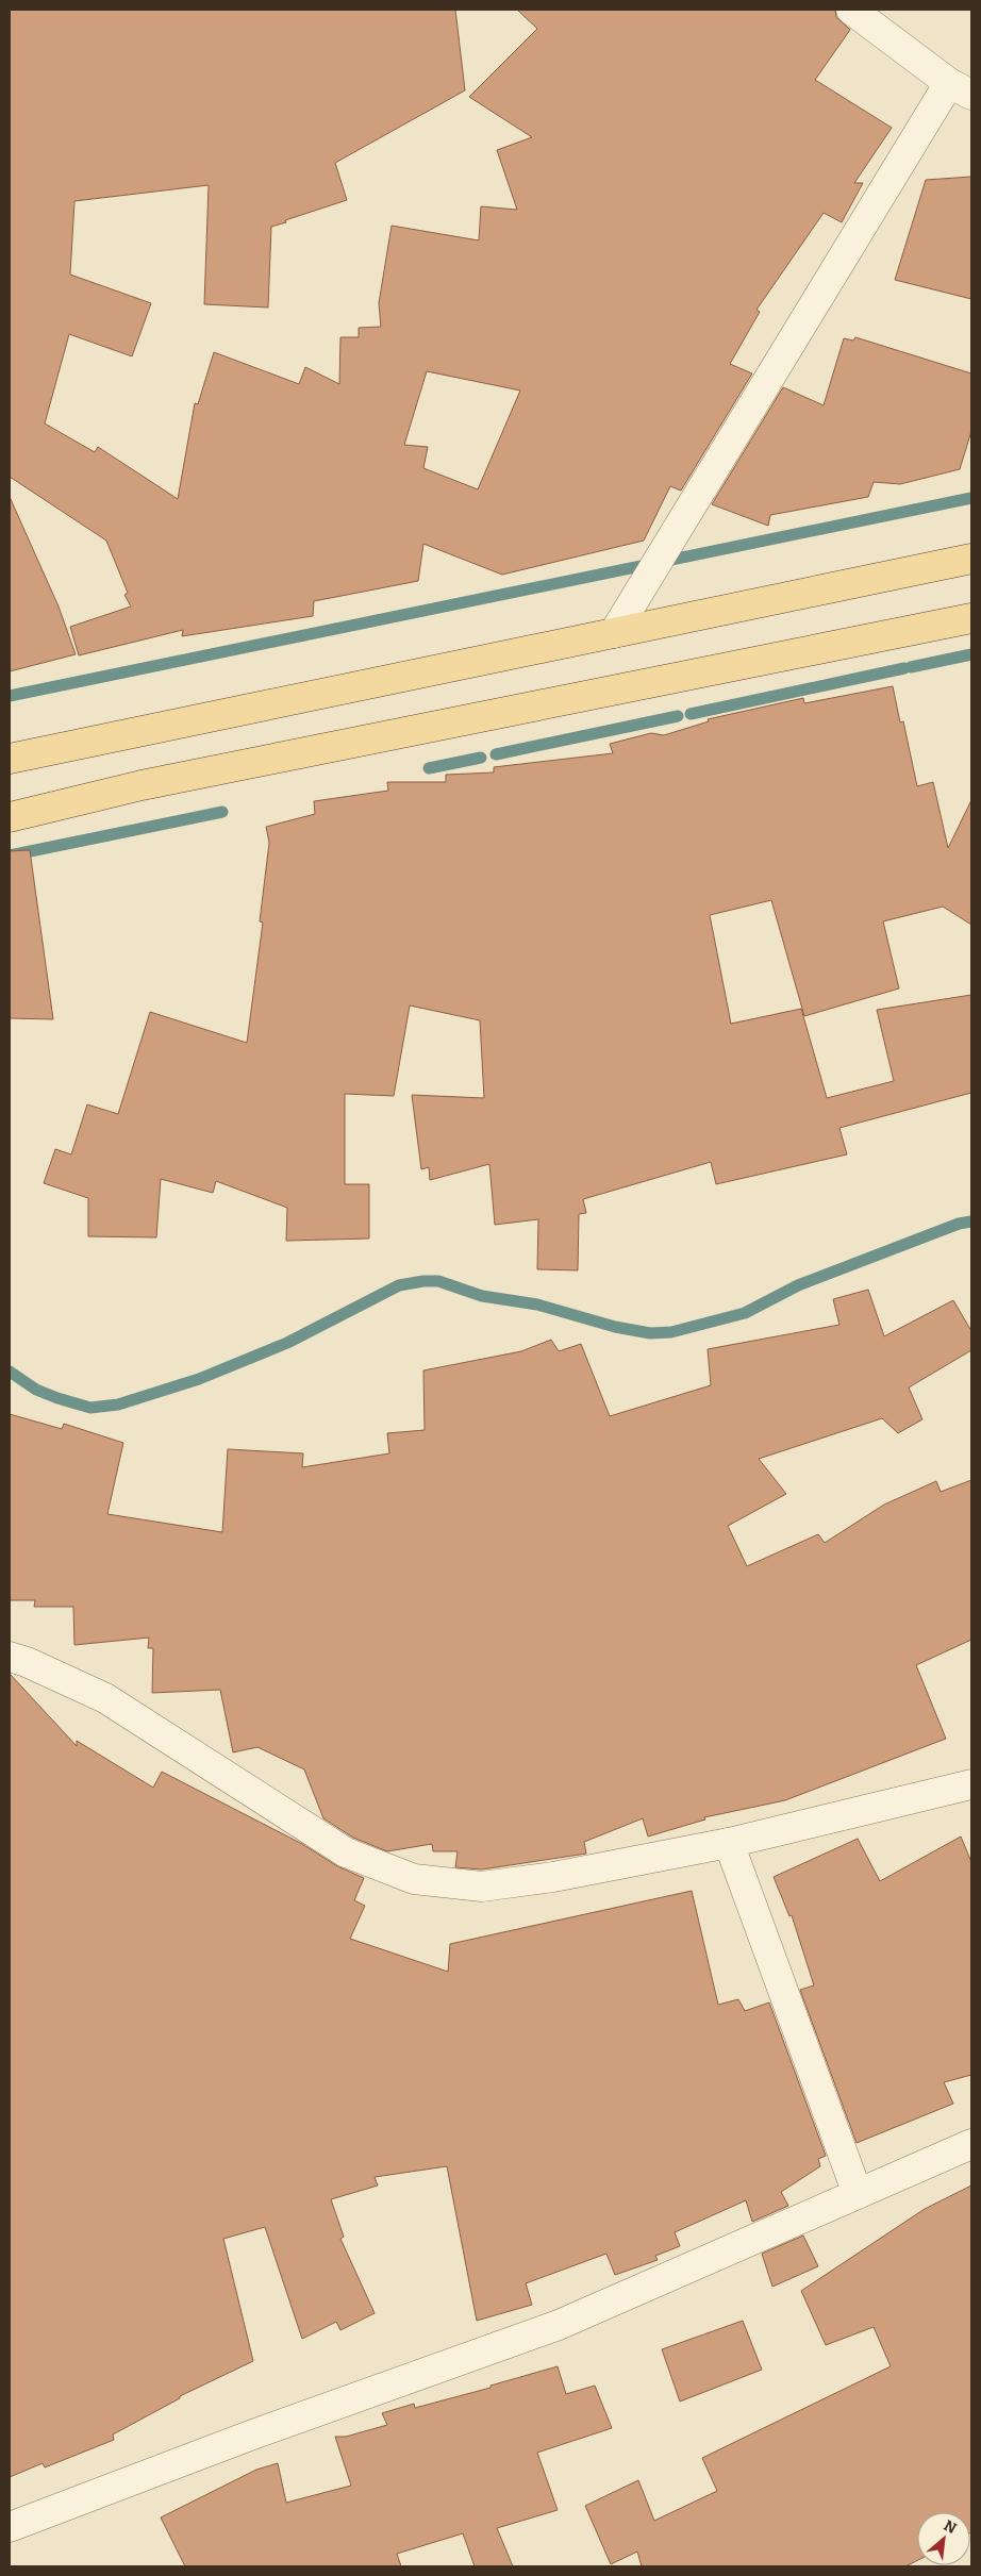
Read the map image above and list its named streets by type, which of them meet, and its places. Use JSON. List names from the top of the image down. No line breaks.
{"north":"top right"}
